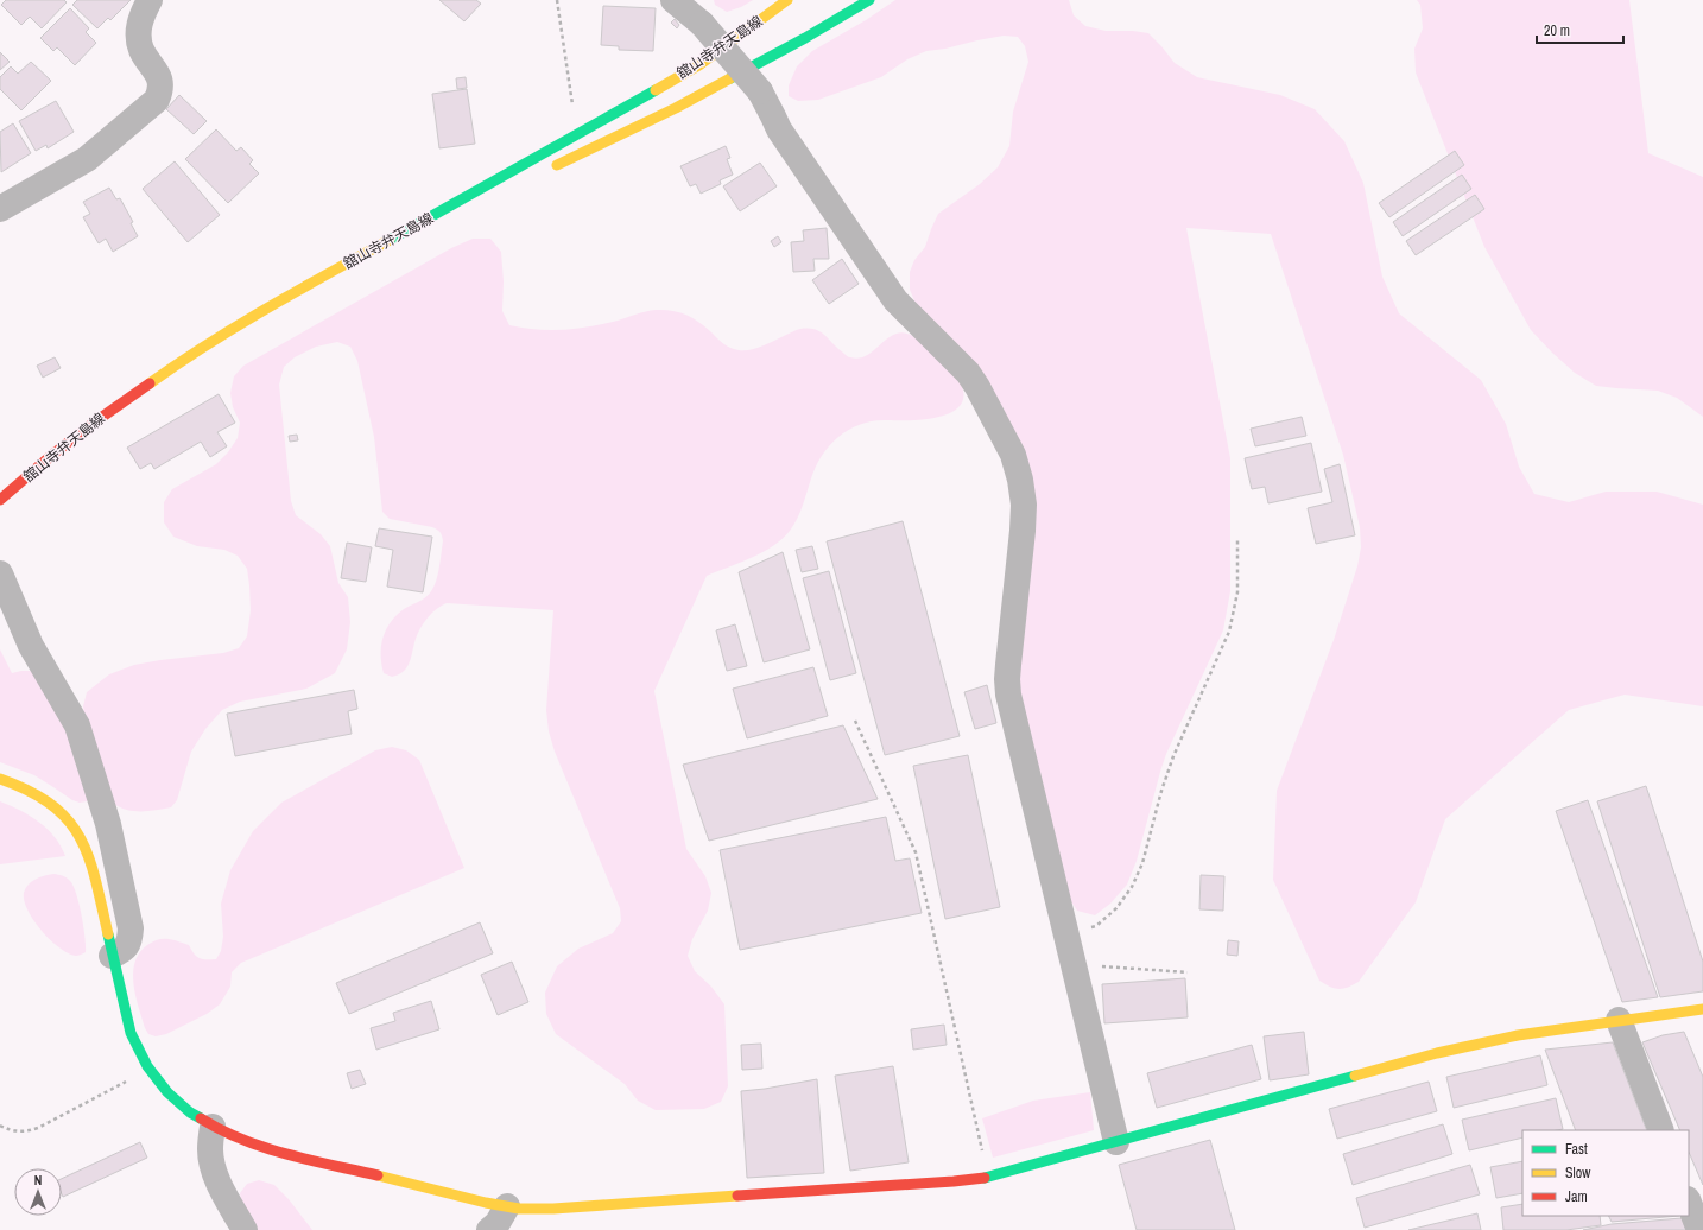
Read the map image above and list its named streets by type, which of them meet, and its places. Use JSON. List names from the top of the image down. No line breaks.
{"streets":{"street":["舘山寺弁天島線"]},"legend":["Fast","Slow","Jam"],"scale_bar":"20 m","north":"top"}
